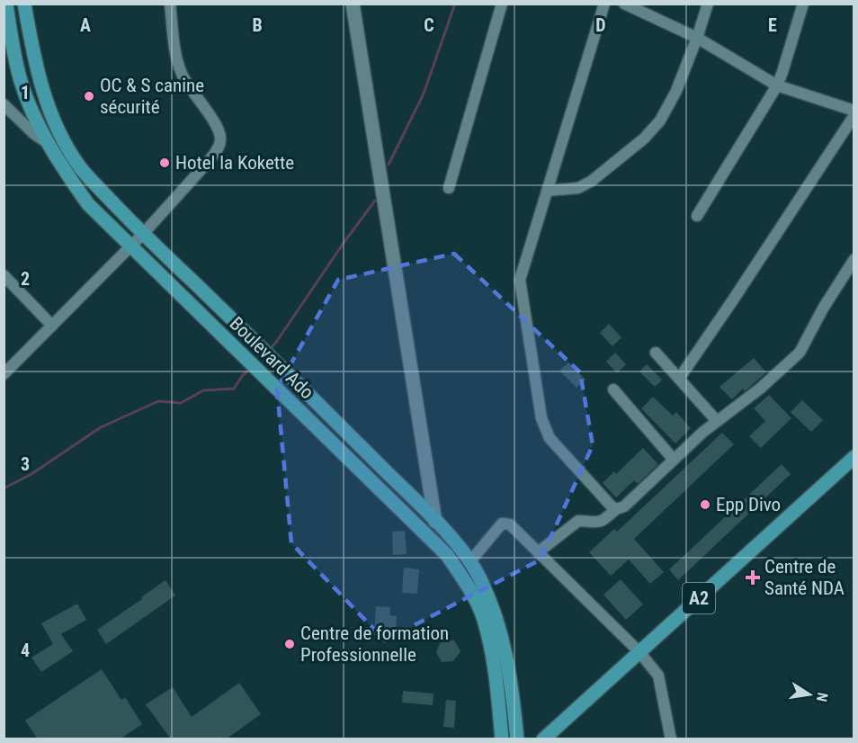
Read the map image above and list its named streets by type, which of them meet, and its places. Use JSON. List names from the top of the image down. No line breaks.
{"streets":{"main road":["Boulevard Ado","A2"]},"places":{"other":["OC & S canine sécurité","Hotel la Kokette","Epp Divo","Centre de formation Professionnelle"],"health":["Centre de Santé NDA"]},"north":"right","grid":{"columns":["A","B","C","D","E"],"rows":["1","2","3","4"]}}
